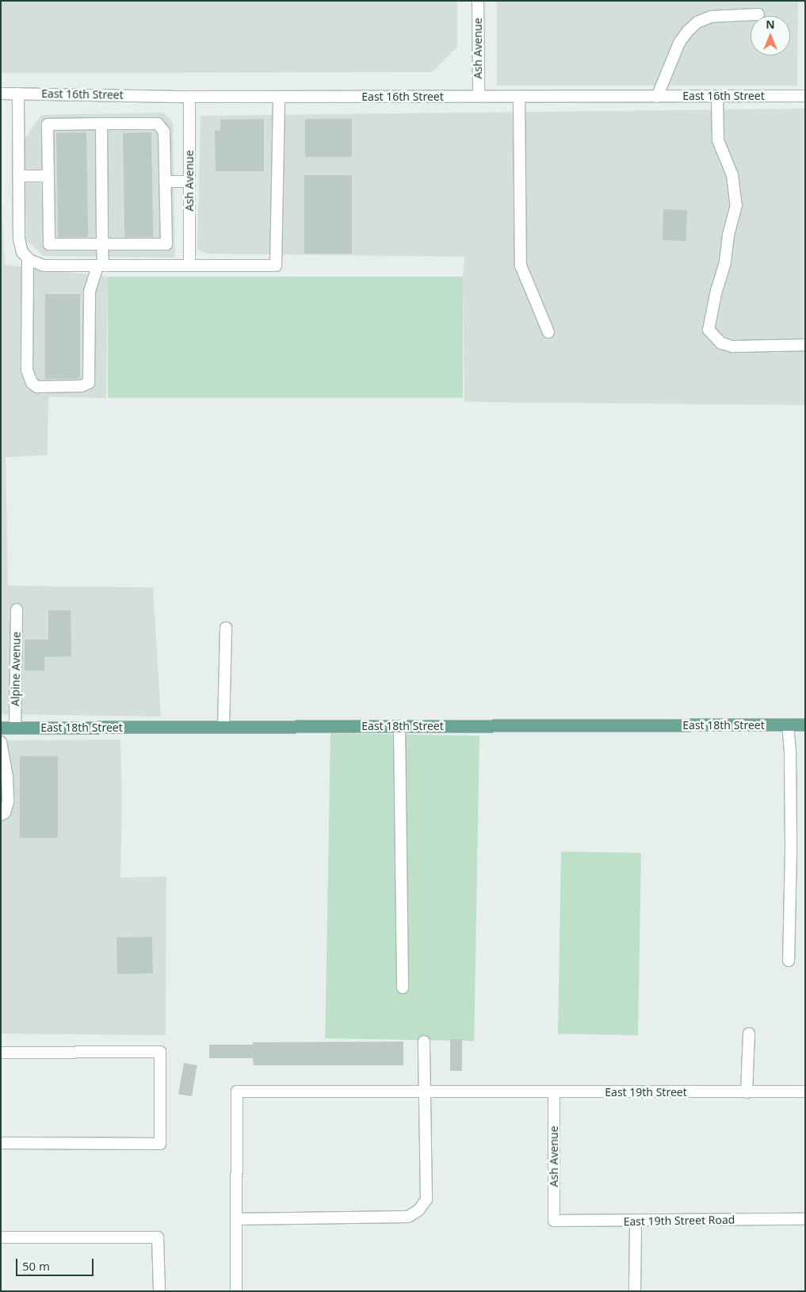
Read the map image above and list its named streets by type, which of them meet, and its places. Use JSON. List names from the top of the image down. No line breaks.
{"streets":{"main road":["East 18th Street"],"street":["Ash Avenue","East 16th Street","Alpine Avenue","East 19th Street","East 19th Street Road"]},"crossings":[["Ash Avenue","East 16th Street"],["Ash Avenue","East 19th Street"],["Ash Avenue","East 19th Street Road"],["Alpine Avenue","East 18th Street"]],"scale_bar":"50 m","north":"top"}
